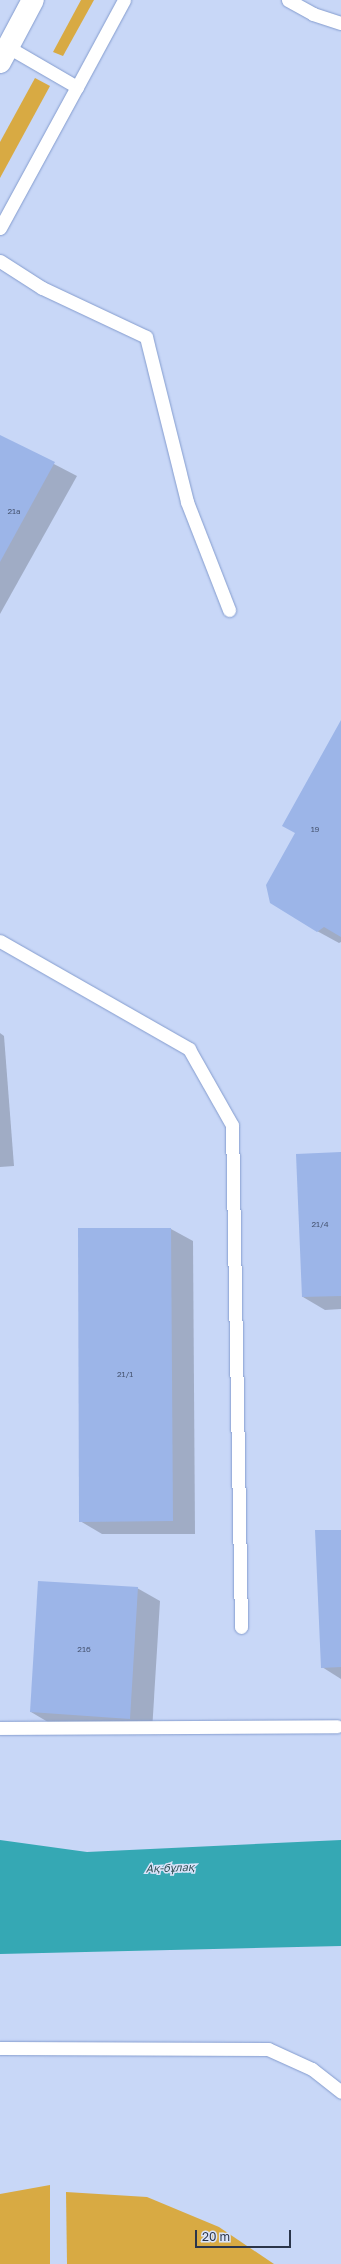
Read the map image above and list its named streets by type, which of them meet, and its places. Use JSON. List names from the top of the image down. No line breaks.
{"water":["Ақ-бұлақ"],"house_numbers":["21а","19","21/4","21/1","21б"],"scale_bar":"20 m"}
